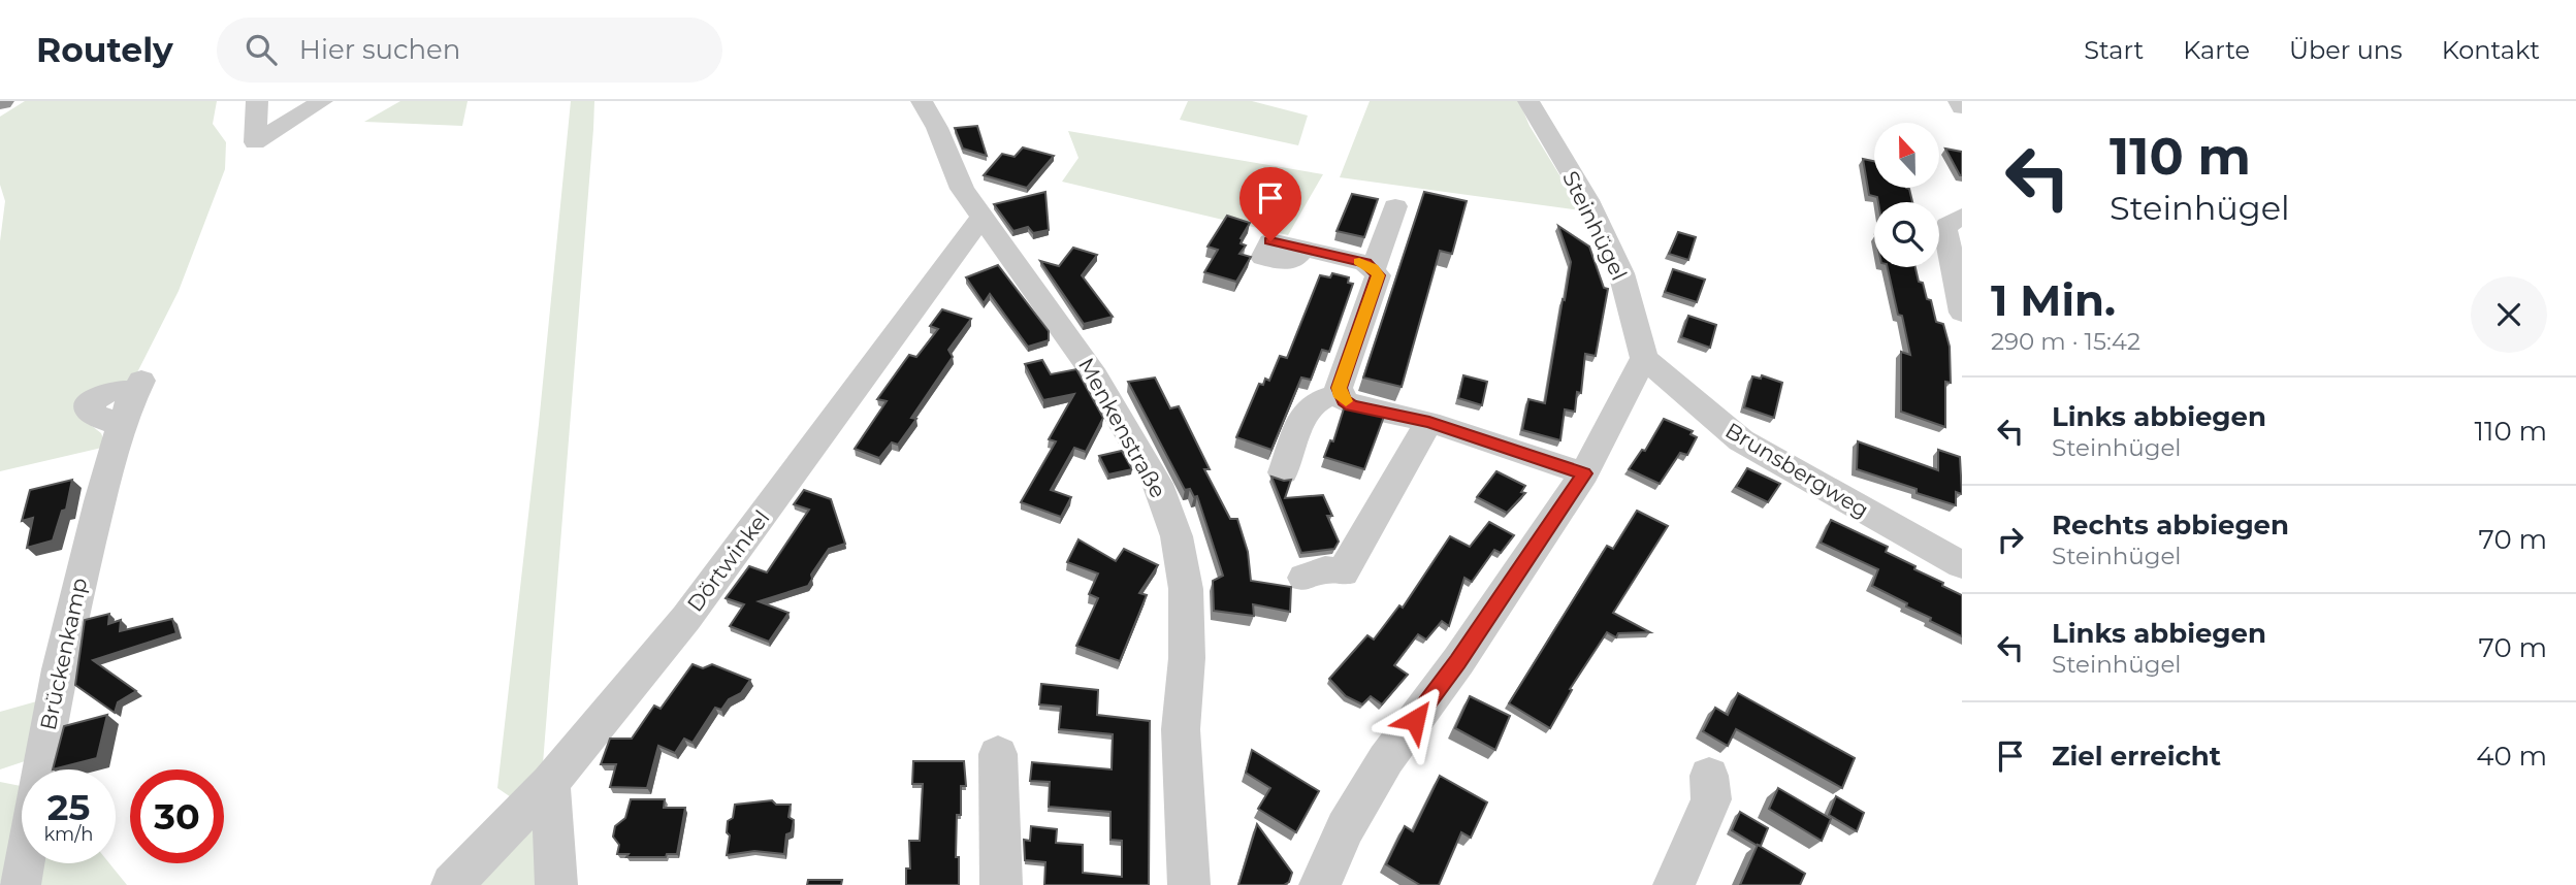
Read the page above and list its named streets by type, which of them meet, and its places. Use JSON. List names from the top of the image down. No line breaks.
{"streets":{"street":["Steinhügel","Menkenstraße","Brunsbergweg","Dörtwinkel","Brückenkamp"]},"crossings":[["Steinhügel","Brunsbergweg"],["Menkenstraße","Dörtwinkel"]],"north":"top","page":{"header":"Routely","search":"Hier suchen","nav":["Start","Karte","Über uns","Kontakt"],"turn":["110 m","Steinhügel"],"heading":["1 Min.","290 m · 15:42"],"list":[{"name":"Links abbiegen","note":"Steinhügel","value":"110 m"},{"name":"Rechts abbiegen","note":"Steinhügel","value":"70 m"},{"name":"Links abbiegen","note":"Steinhügel","value":"70 m"},{"name":"Ziel erreicht","value":"40 m"}],"speed":"25 km/h","limit":"30"}}
